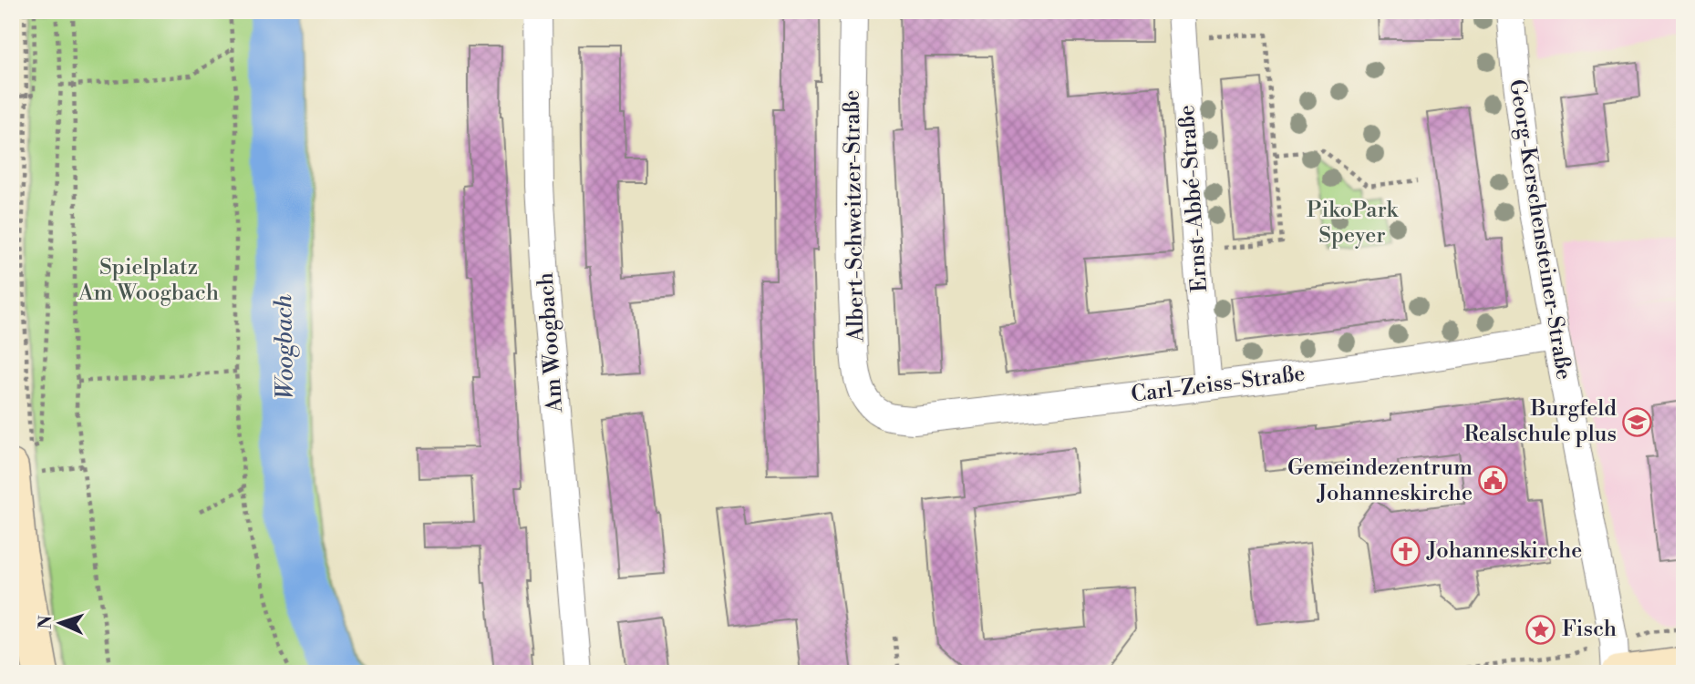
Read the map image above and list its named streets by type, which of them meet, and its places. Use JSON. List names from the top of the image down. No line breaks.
{"streets":{"street":["Ernst-Abbé-Straße","Albert-Schweitzer-Straße","Georg-Kerschensteiner-Straße","Am Woogbach","Carl-Zeiss-Straße"]},"crossings":[["Ernst-Abbé-Straße","Carl-Zeiss-Straße"],["Albert-Schweitzer-Straße","Carl-Zeiss-Straße"],["Georg-Kerschensteiner-Straße","Carl-Zeiss-Straße"]],"water":["Woogbach"],"parks":["PikoPark Speyer","Spielplatz Am Woogbach"],"places":{"school or university":["Burgfeld Realschule plus"],"public building":["Gemeindezentrum Johanneskirche"],"church":["Johanneskirche"],"place":["Fisch"]},"north":"left"}
